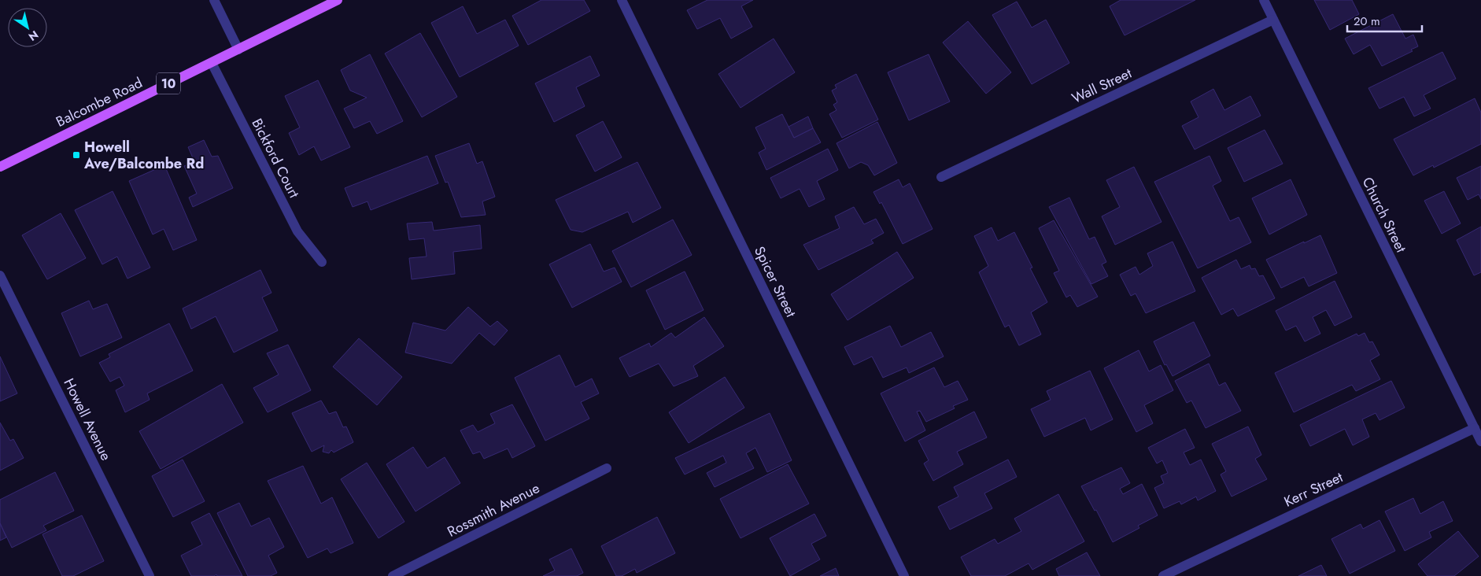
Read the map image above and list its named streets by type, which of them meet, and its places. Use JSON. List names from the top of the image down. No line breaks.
{"streets":{"main road":["10","Balcombe Road"],"street":["Wall Street","Bickford Court","Church Street","Spicer Street","Howell Avenue","Kerr Street","Rossmith Avenue"]},"crossings":[["Wall Street","Church Street"],["Balcombe Road","Bickford Court"],["Church Street","Kerr Street"]],"places":{"transit":["Howell Ave/Balcombe Rd"]},"scale_bar":"20 m","north":"bottom right"}
